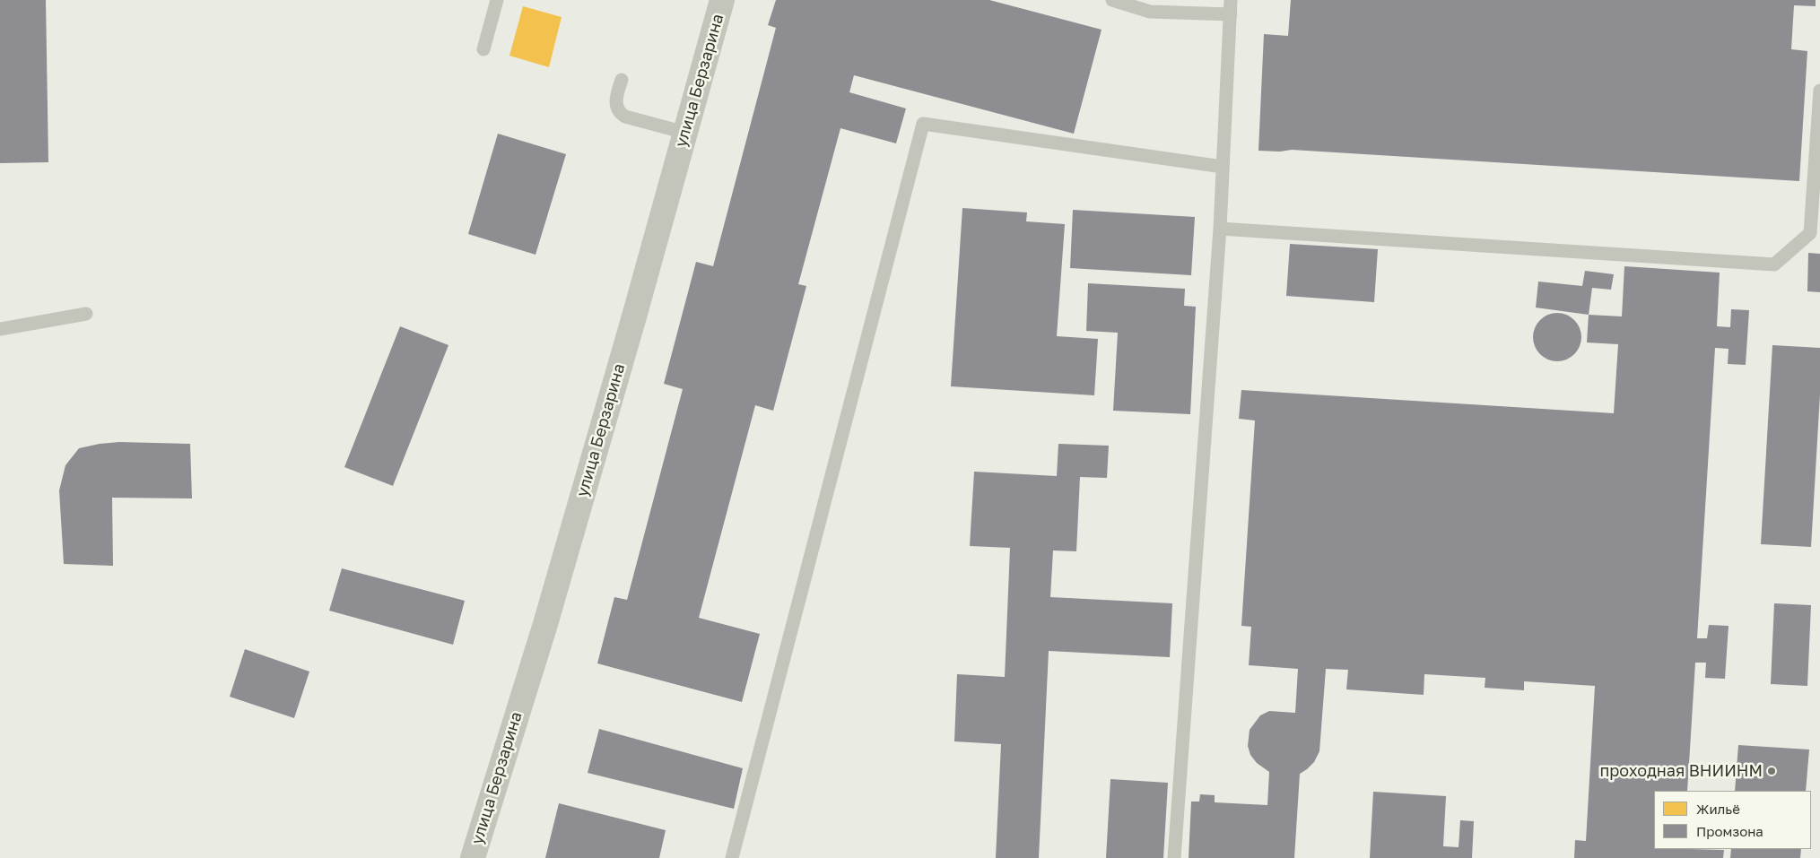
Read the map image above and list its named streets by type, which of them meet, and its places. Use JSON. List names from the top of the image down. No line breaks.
{"streets":{"street":["улица Берзарина"]},"places":["проходная ВНИИНМ"],"legend":["Жильё","Промзона"]}
